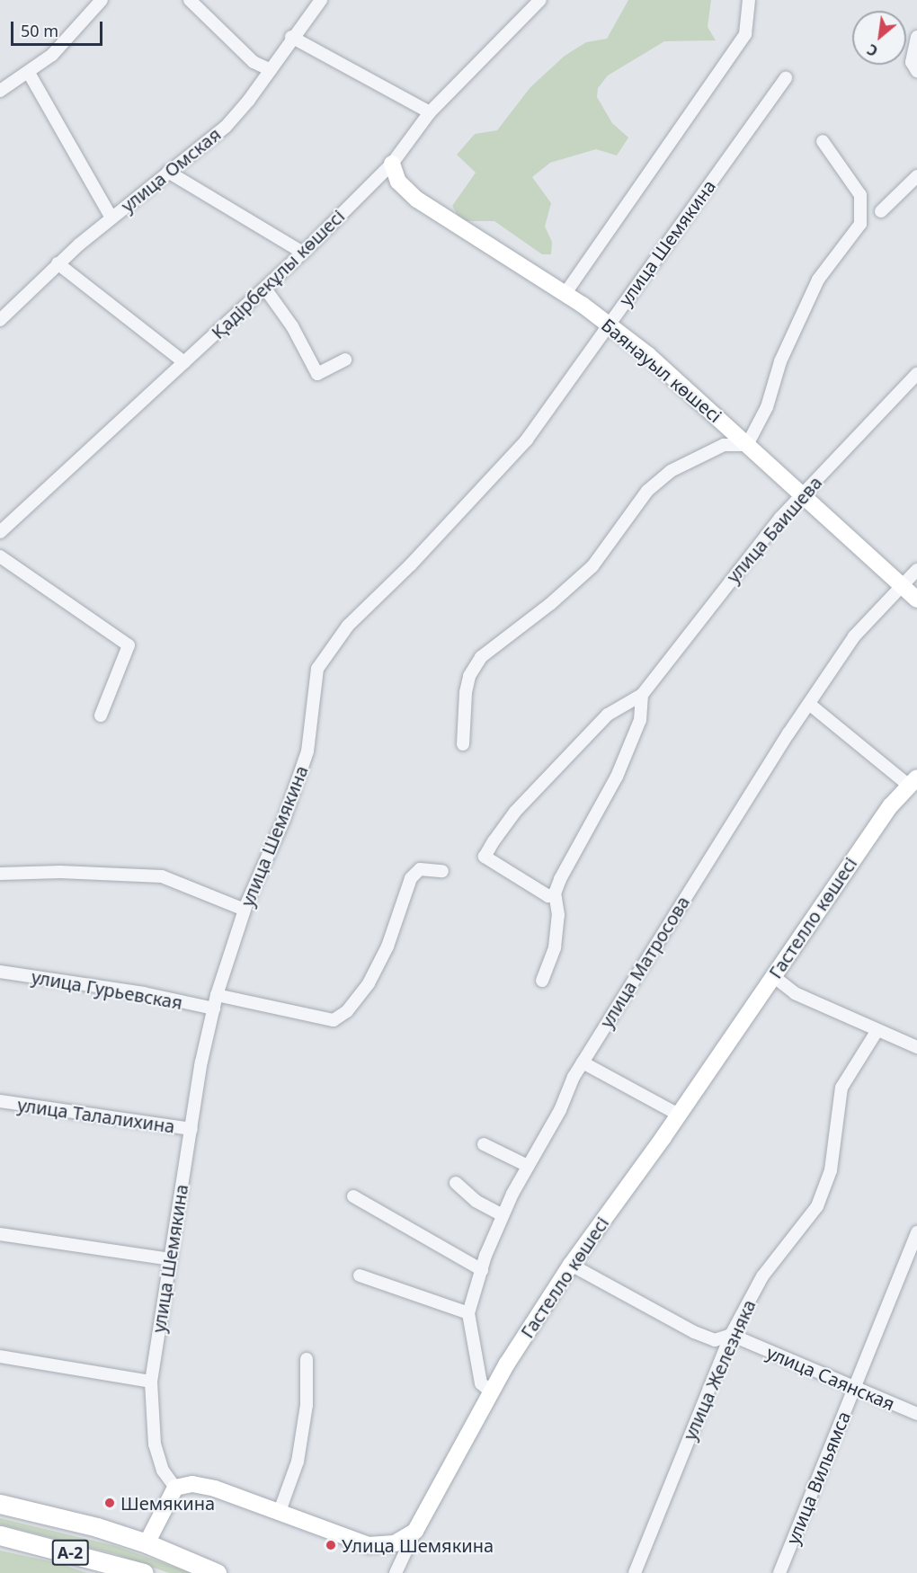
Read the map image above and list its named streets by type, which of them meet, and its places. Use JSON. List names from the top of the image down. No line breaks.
{"streets":{"main road":["A-2"],"street":["улица Омская","улица Шемякина","Қадірбекұлы көшесі","Баянауыл көшесі","улица Баишева","Гастелло көшесі","улица Матросова","улица Гурьевская","улица Талалихина","улица Железняка","улица Саянская","улица Вильямса"]},"crossings":[["улица Шемякина","Баянауыл көшесі"],["улица Шемякина","улица Гурьевская"],["улица Шемякина","улица Талалихина"],["Қадірбекұлы көшесі","Баянауыл көшесі"],["Баянауыл көшесі","улица Баишева"],["Баянауыл көшесі","улица Матросова"],["Гастелло көшесі","улица Матросова"],["Гастелло көшесі","улица Саянская"],["улица Железняка","улица Саянская"],["улица Саянская","улица Вильямса"]],"places":["Шемякина","Улица Шемякина"],"scale_bar":"50 m","north":"bottom left"}
